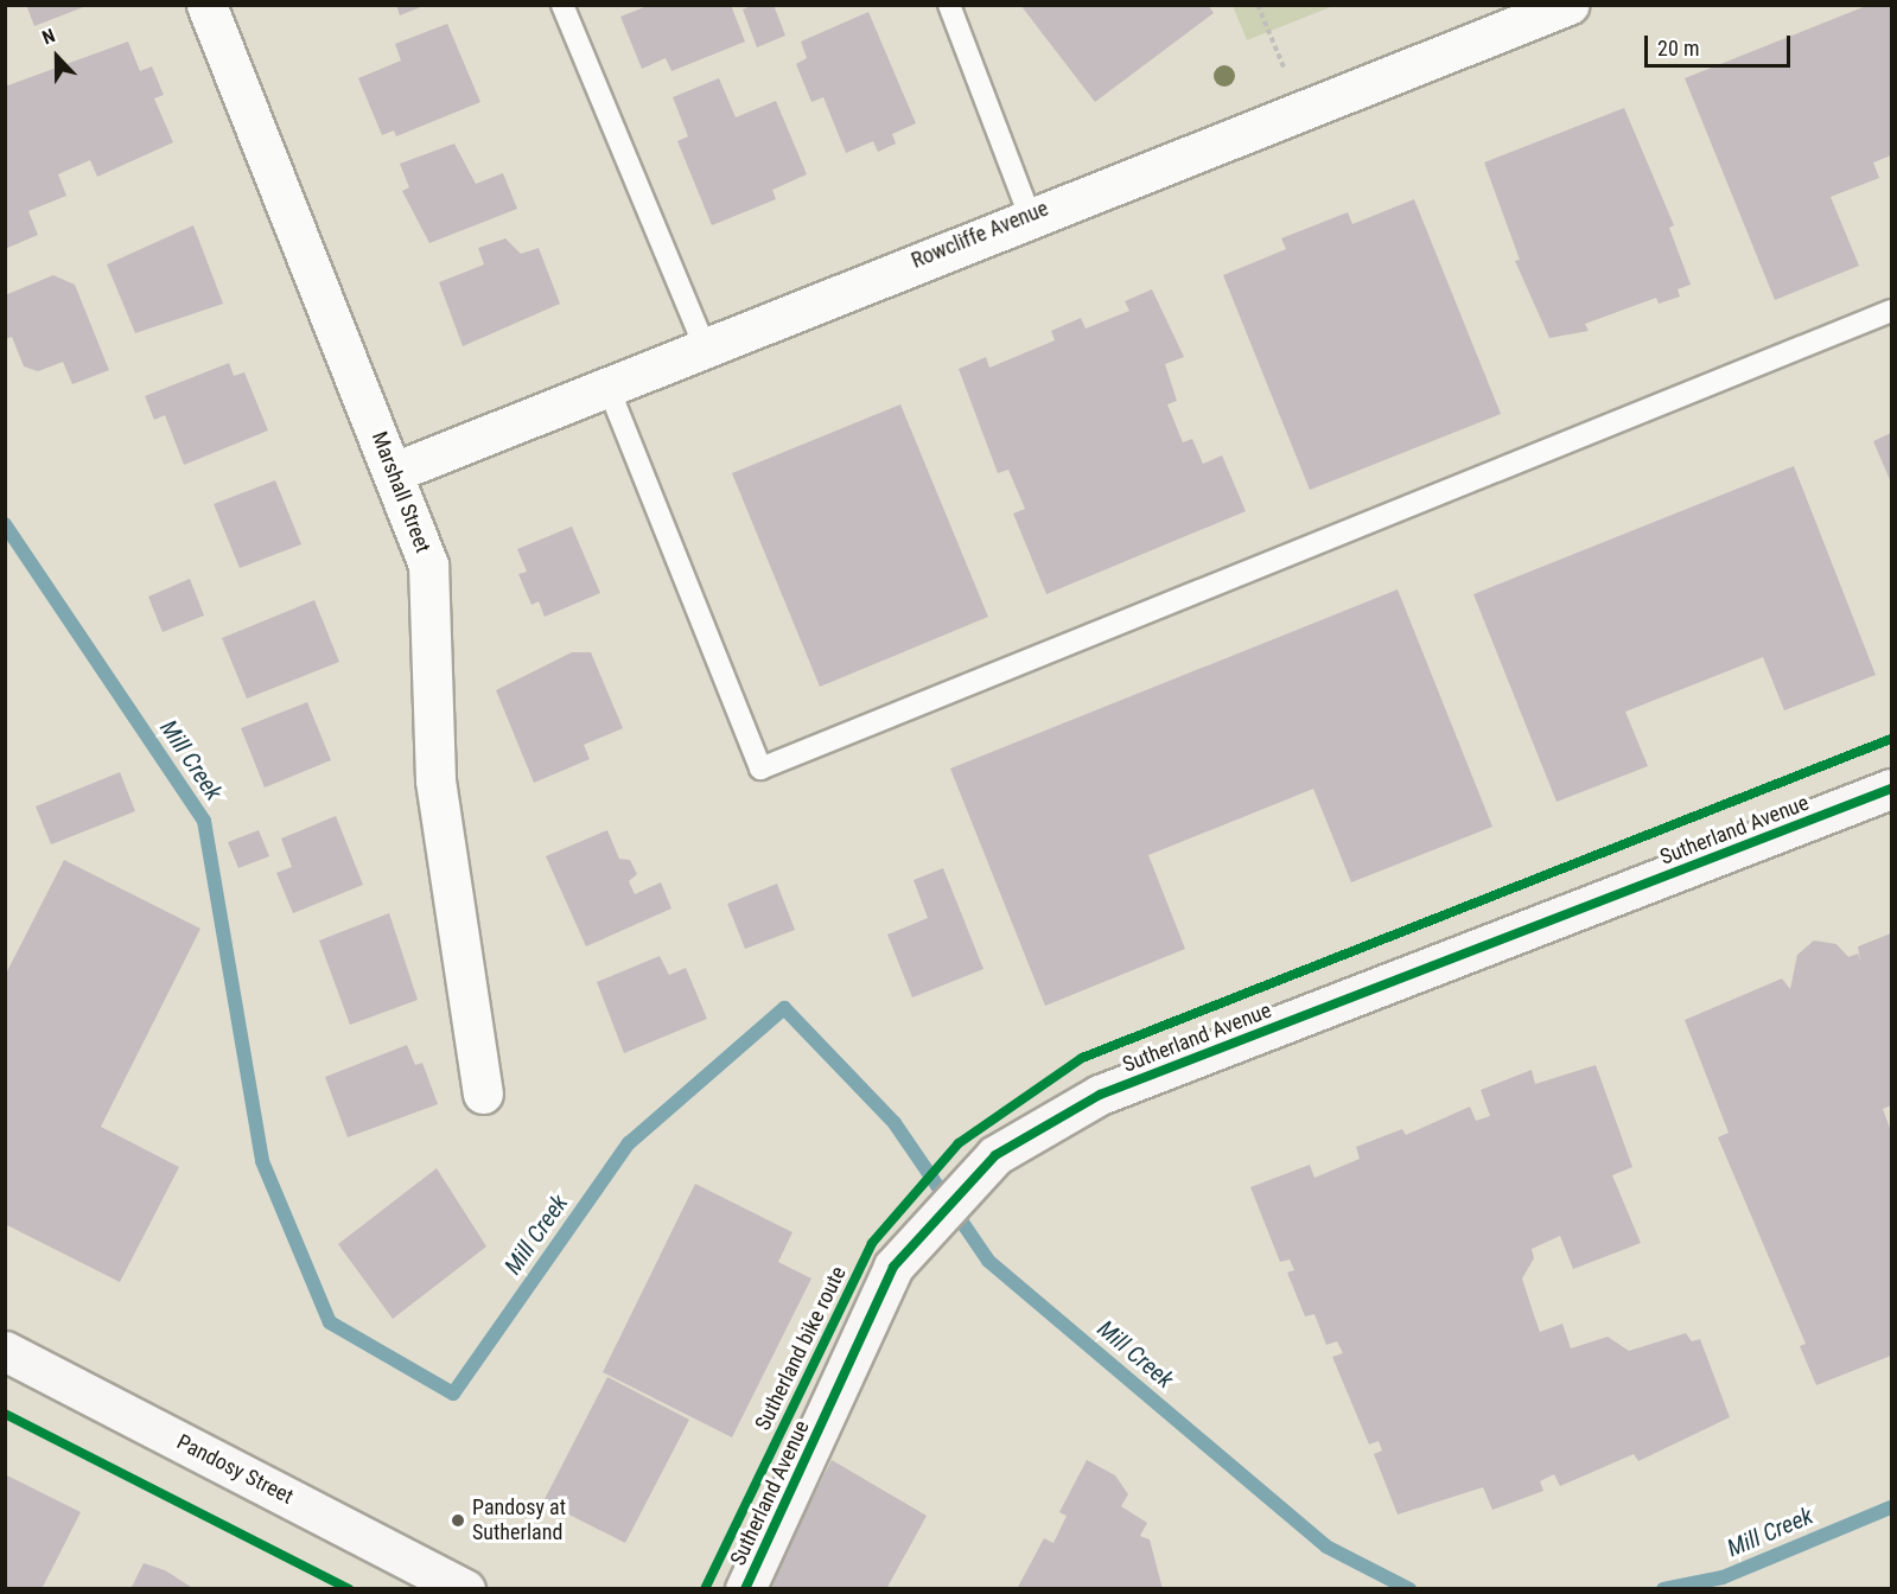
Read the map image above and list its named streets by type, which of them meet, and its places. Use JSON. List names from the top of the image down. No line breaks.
{"streets":{"street":["Rowcliffe Avenue","Marshall Street","Sutherland Avenue","Pandosy Street"],"cycle path":["Sutherland bike route"]},"crossings":[["Rowcliffe Avenue","Marshall Street"]],"water":["Mill Creek"],"places":["Pandosy at Sutherland"],"scale_bar":"20 m","north":"top"}
